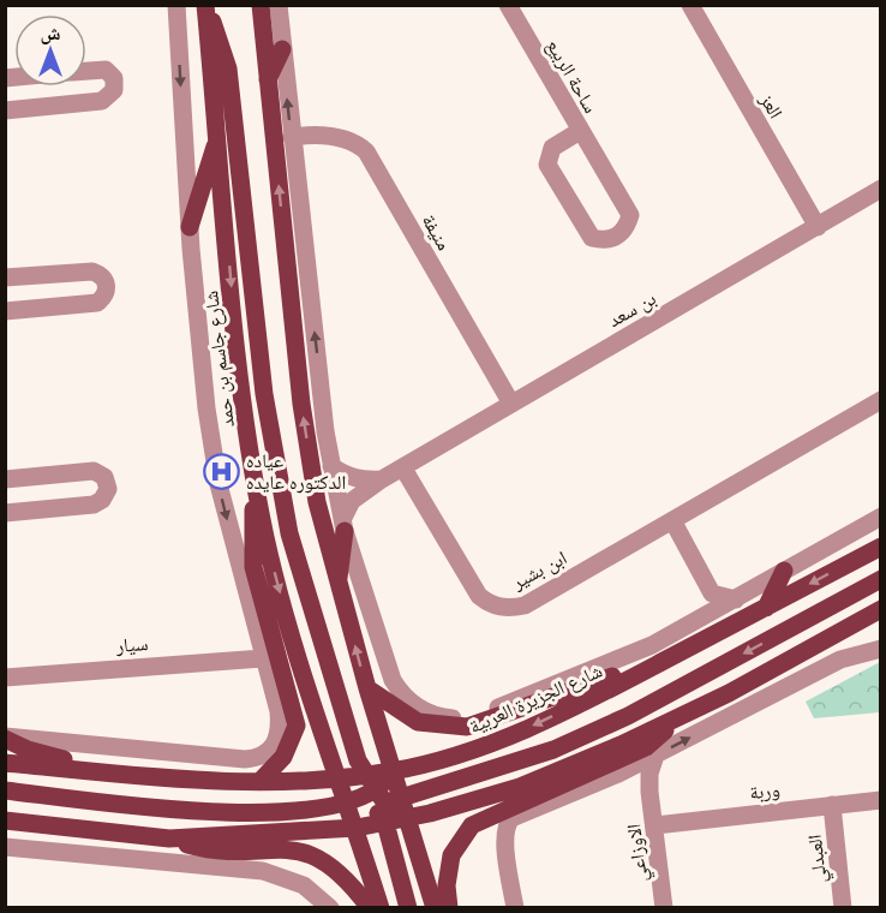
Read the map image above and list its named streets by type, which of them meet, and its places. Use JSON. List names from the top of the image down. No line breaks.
{"streets":{"main road":["شارع جاسم بن حمد","شارع الجزيرة العربية"],"street":["ساحة الربيع","العز","منيفة","بن سعد","ابن بشير","سيار","وربة","الاوزاعي","العبدلي"]},"crossings":[["العز","بن سعد"],["منيفة","بن سعد"],["بن سعد","ابن بشير"],["بن سعد","شارع الجزيرة العربية"],["شارع جاسم بن حمد","سيار"],["شارع جاسم بن حمد","شارع الجزيرة العربية"],["وربة","الاوزاعي"],["وربة","العبدلي"]],"places":{"hospital":["عياده الدكتوره عايده"]},"north":"top"}
